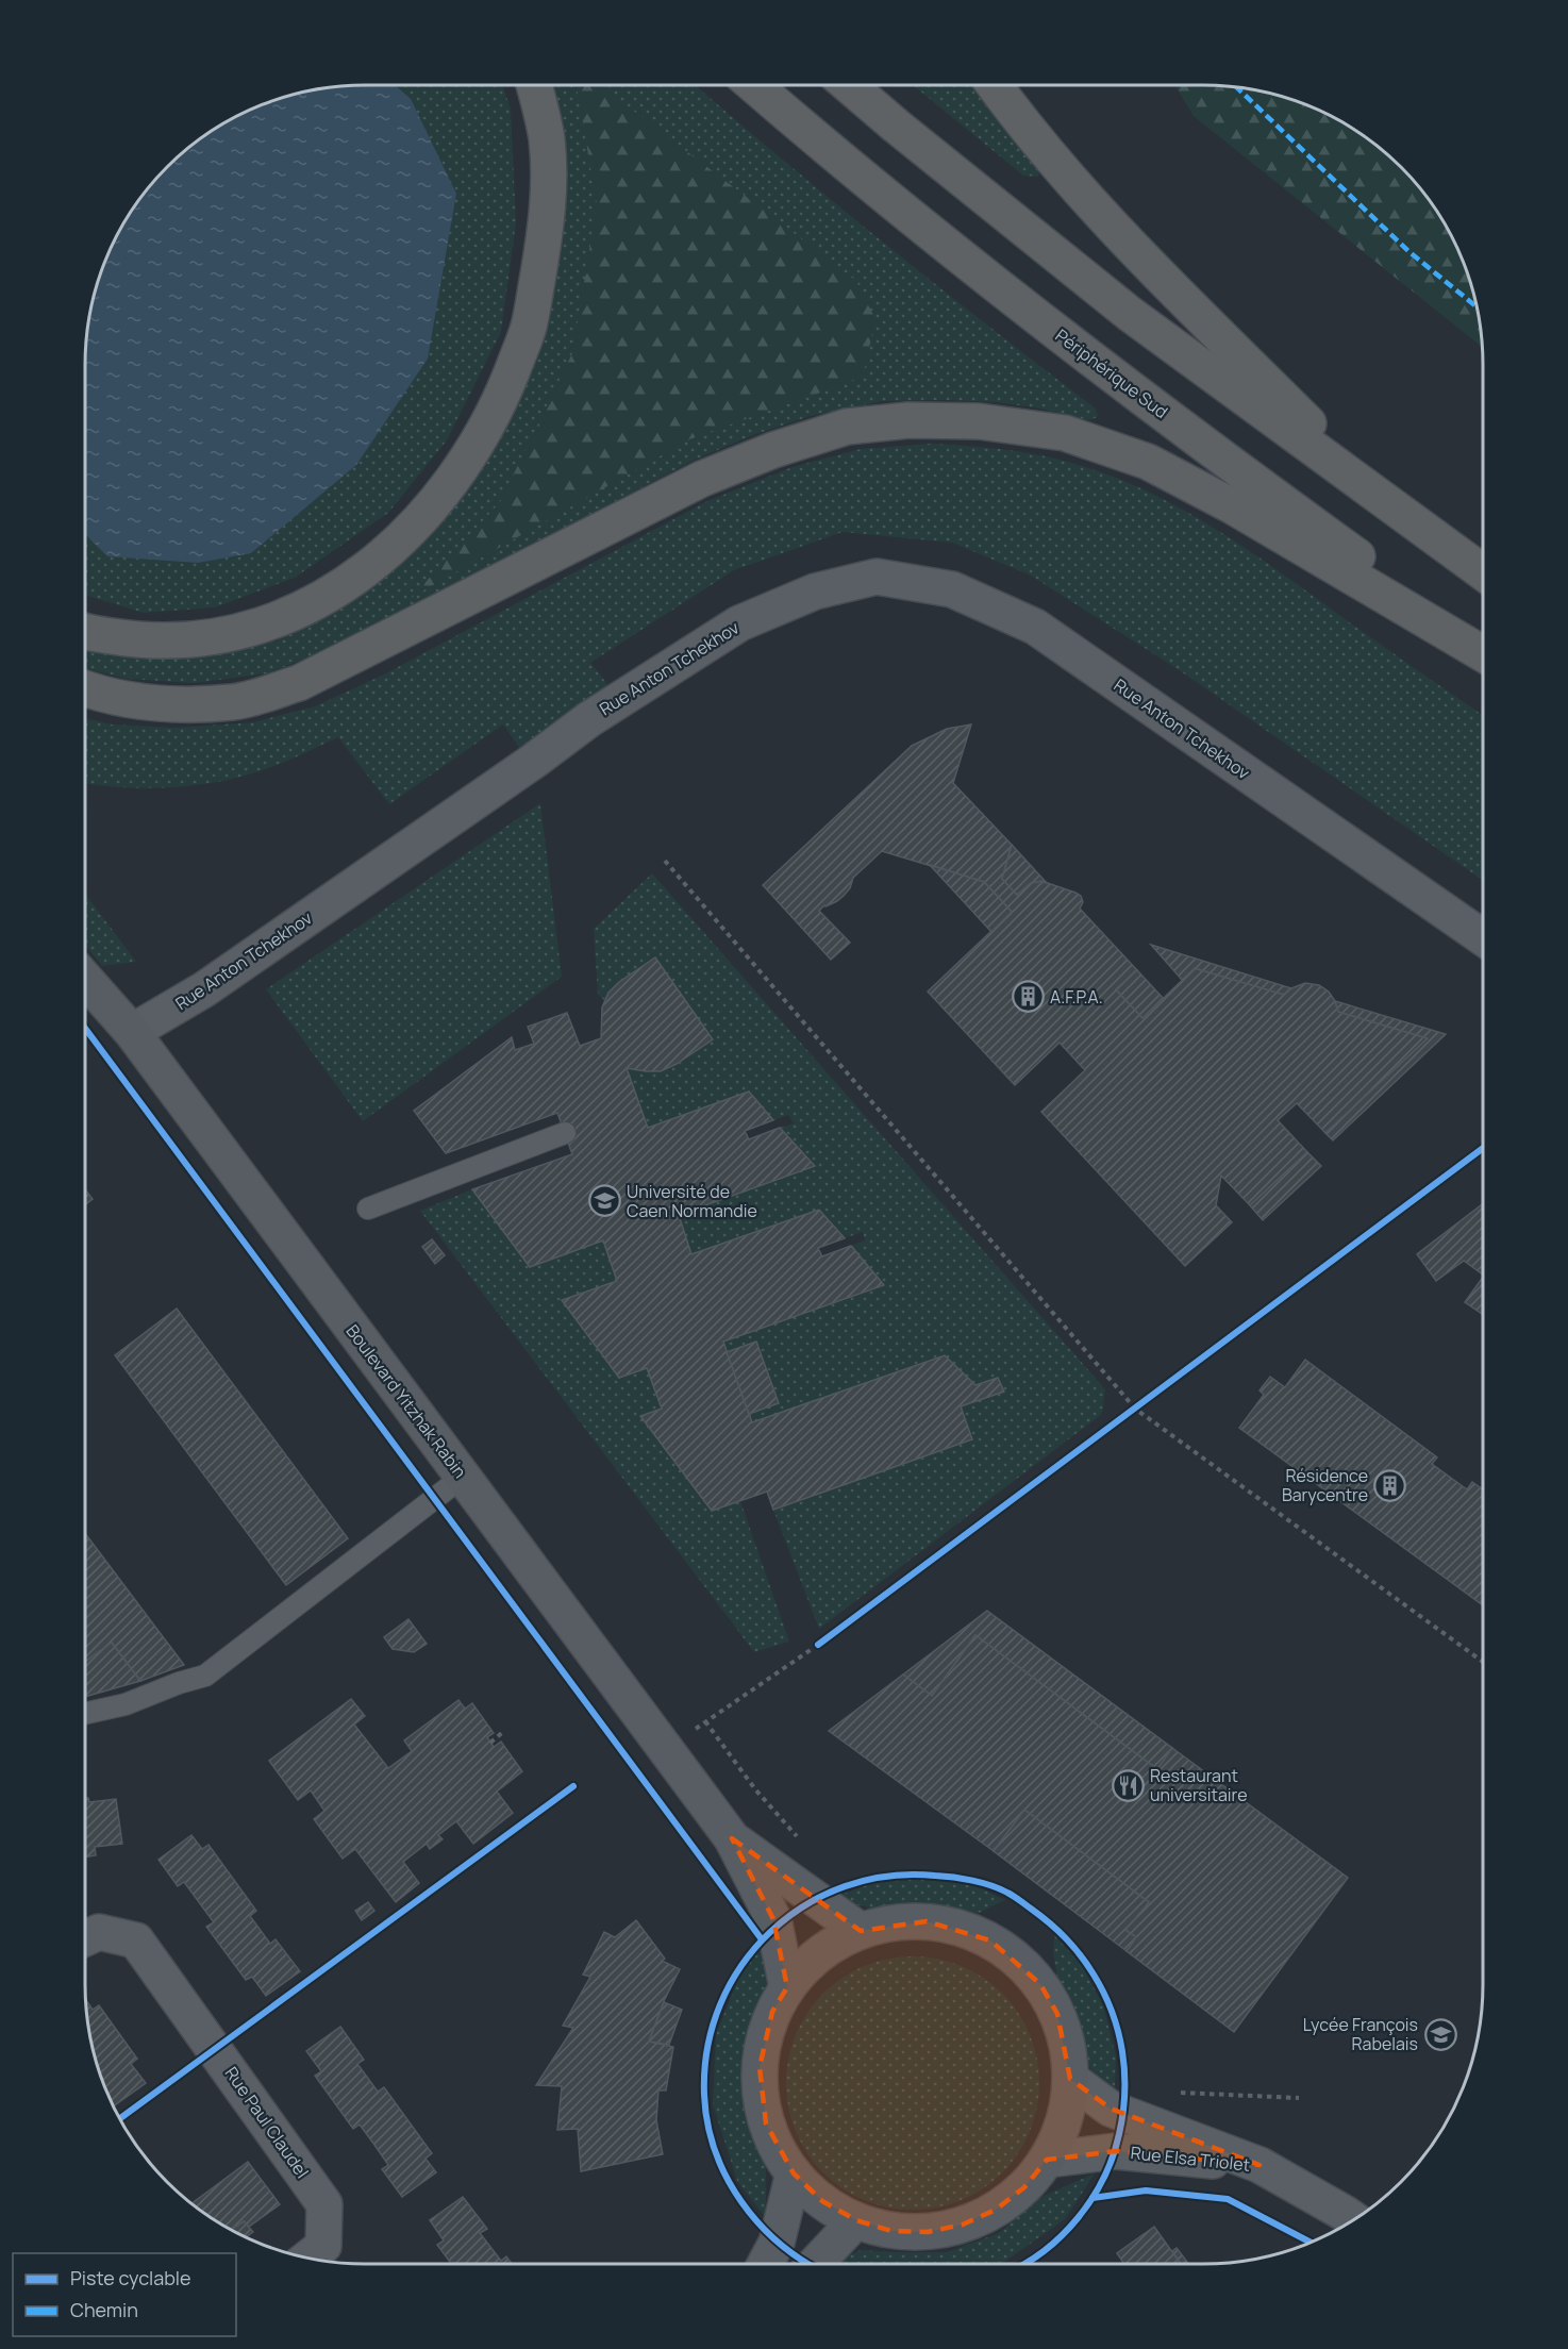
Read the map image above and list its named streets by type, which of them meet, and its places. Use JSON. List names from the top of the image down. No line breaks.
{"streets":{"highway":["Périphérique Sud"],"street":["Rue Anton Tchekhov","Boulevard Yitzhak Rabin","Rue Paul Claudel","Rue Elsa Triolet"]},"crossings":[["Rue Anton Tchekhov","Boulevard Yitzhak Rabin"]],"places":{"building":["A.F.P.A.","Résidence Barycentre"],"school or university":["Université de Caen Normandie","Lycée François Rabelais"],"restaurant":["Restaurant universitaire"]},"legend":["Piste cyclable","Chemin"]}
